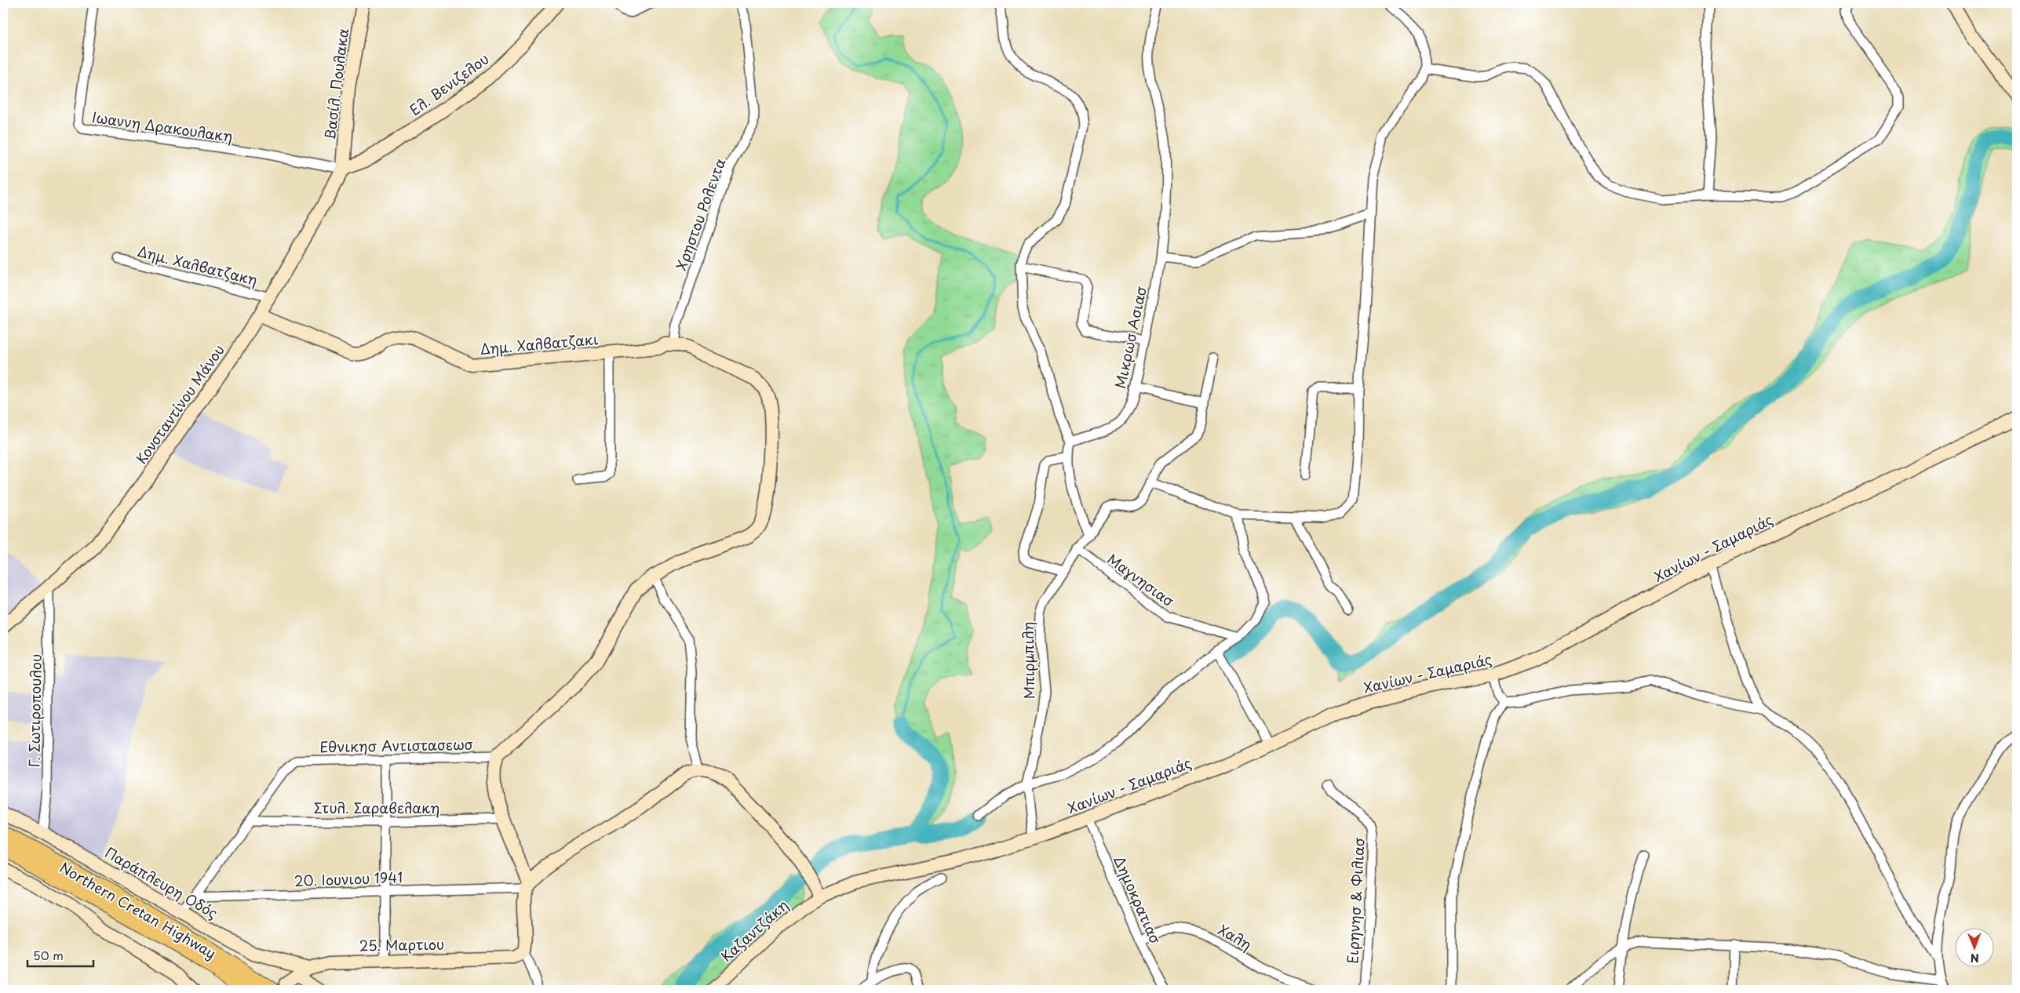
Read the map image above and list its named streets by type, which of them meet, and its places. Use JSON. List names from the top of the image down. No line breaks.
{"streets":{"highway":["Northern Cretan Highway"],"main road":["Βασίλ. Πουλακα","Ελ. Βενιζελου","Δημ. Χαλβατζακι","Κονσταντίνου Μάνου","Χανίων - Σαμαριάς","Παράπλευρη Οδός","Καζαντζάκη","25. Μαρτιου"],"street":["Ιωαννη Δρακουλακη","Χρηστου Ρολεντα","Δημ. Χαλβατζακη","Μικρωσ Ασιασ","Μαγνησιασ","Μπιρμπιλη","Γ. Σωτιροπουλου","Εθνικησ Αντιστασεωσ","Στυλ. Σαραβελακη","20. Ιουνιου 1941","Δημοκρατιασ","Ειρηνησ & Φιλιασ","Χαλη"]},"crossings":[["Βασίλ. Πουλακα","Ελ. Βενιζελου"],["Βασίλ. Πουλακα","Ιωαννη Δρακουλακη"],["Βασίλ. Πουλακα","Κονσταντίνου Μάνου"],["Ελ. Βενιζελου","Ιωαννη Δρακουλακη"],["Ελ. Βενιζελου","Κονσταντίνου Μάνου"],["Ιωαννη Δρακουλακη","Κονσταντίνου Μάνου"],["Χρηστου Ρολεντα","Δημ. Χαλβατζακι"],["Δημ. Χαλβατζακη","Κονσταντίνου Μάνου"],["Δημ. Χαλβατζακι","Κονσταντίνου Μάνου"],["Κονσταντίνου Μάνου","Γ. Σωτιροπουλου"],["Χανίων - Σαμαριάς","Μπιρμπιλη"],["Χανίων - Σαμαριάς","Δημοκρατιασ"],["Χανίων - Σαμαριάς","Καζαντζάκη"],["Μαγνησιασ","Μπιρμπιλη"],["Γ. Σωτιροπουλου","Παράπλευρη Οδός"],["Εθνικησ Αντιστασεωσ","Στυλ. Σαραβελακη"],["Παράπλευρη Οδός","25. Μαρτιου"],["Δημοκρατιασ","Χαλη"],["Northern Cretan Highway","25. Μαρτιου"]],"scale_bar":"50 m","north":"bottom"}
